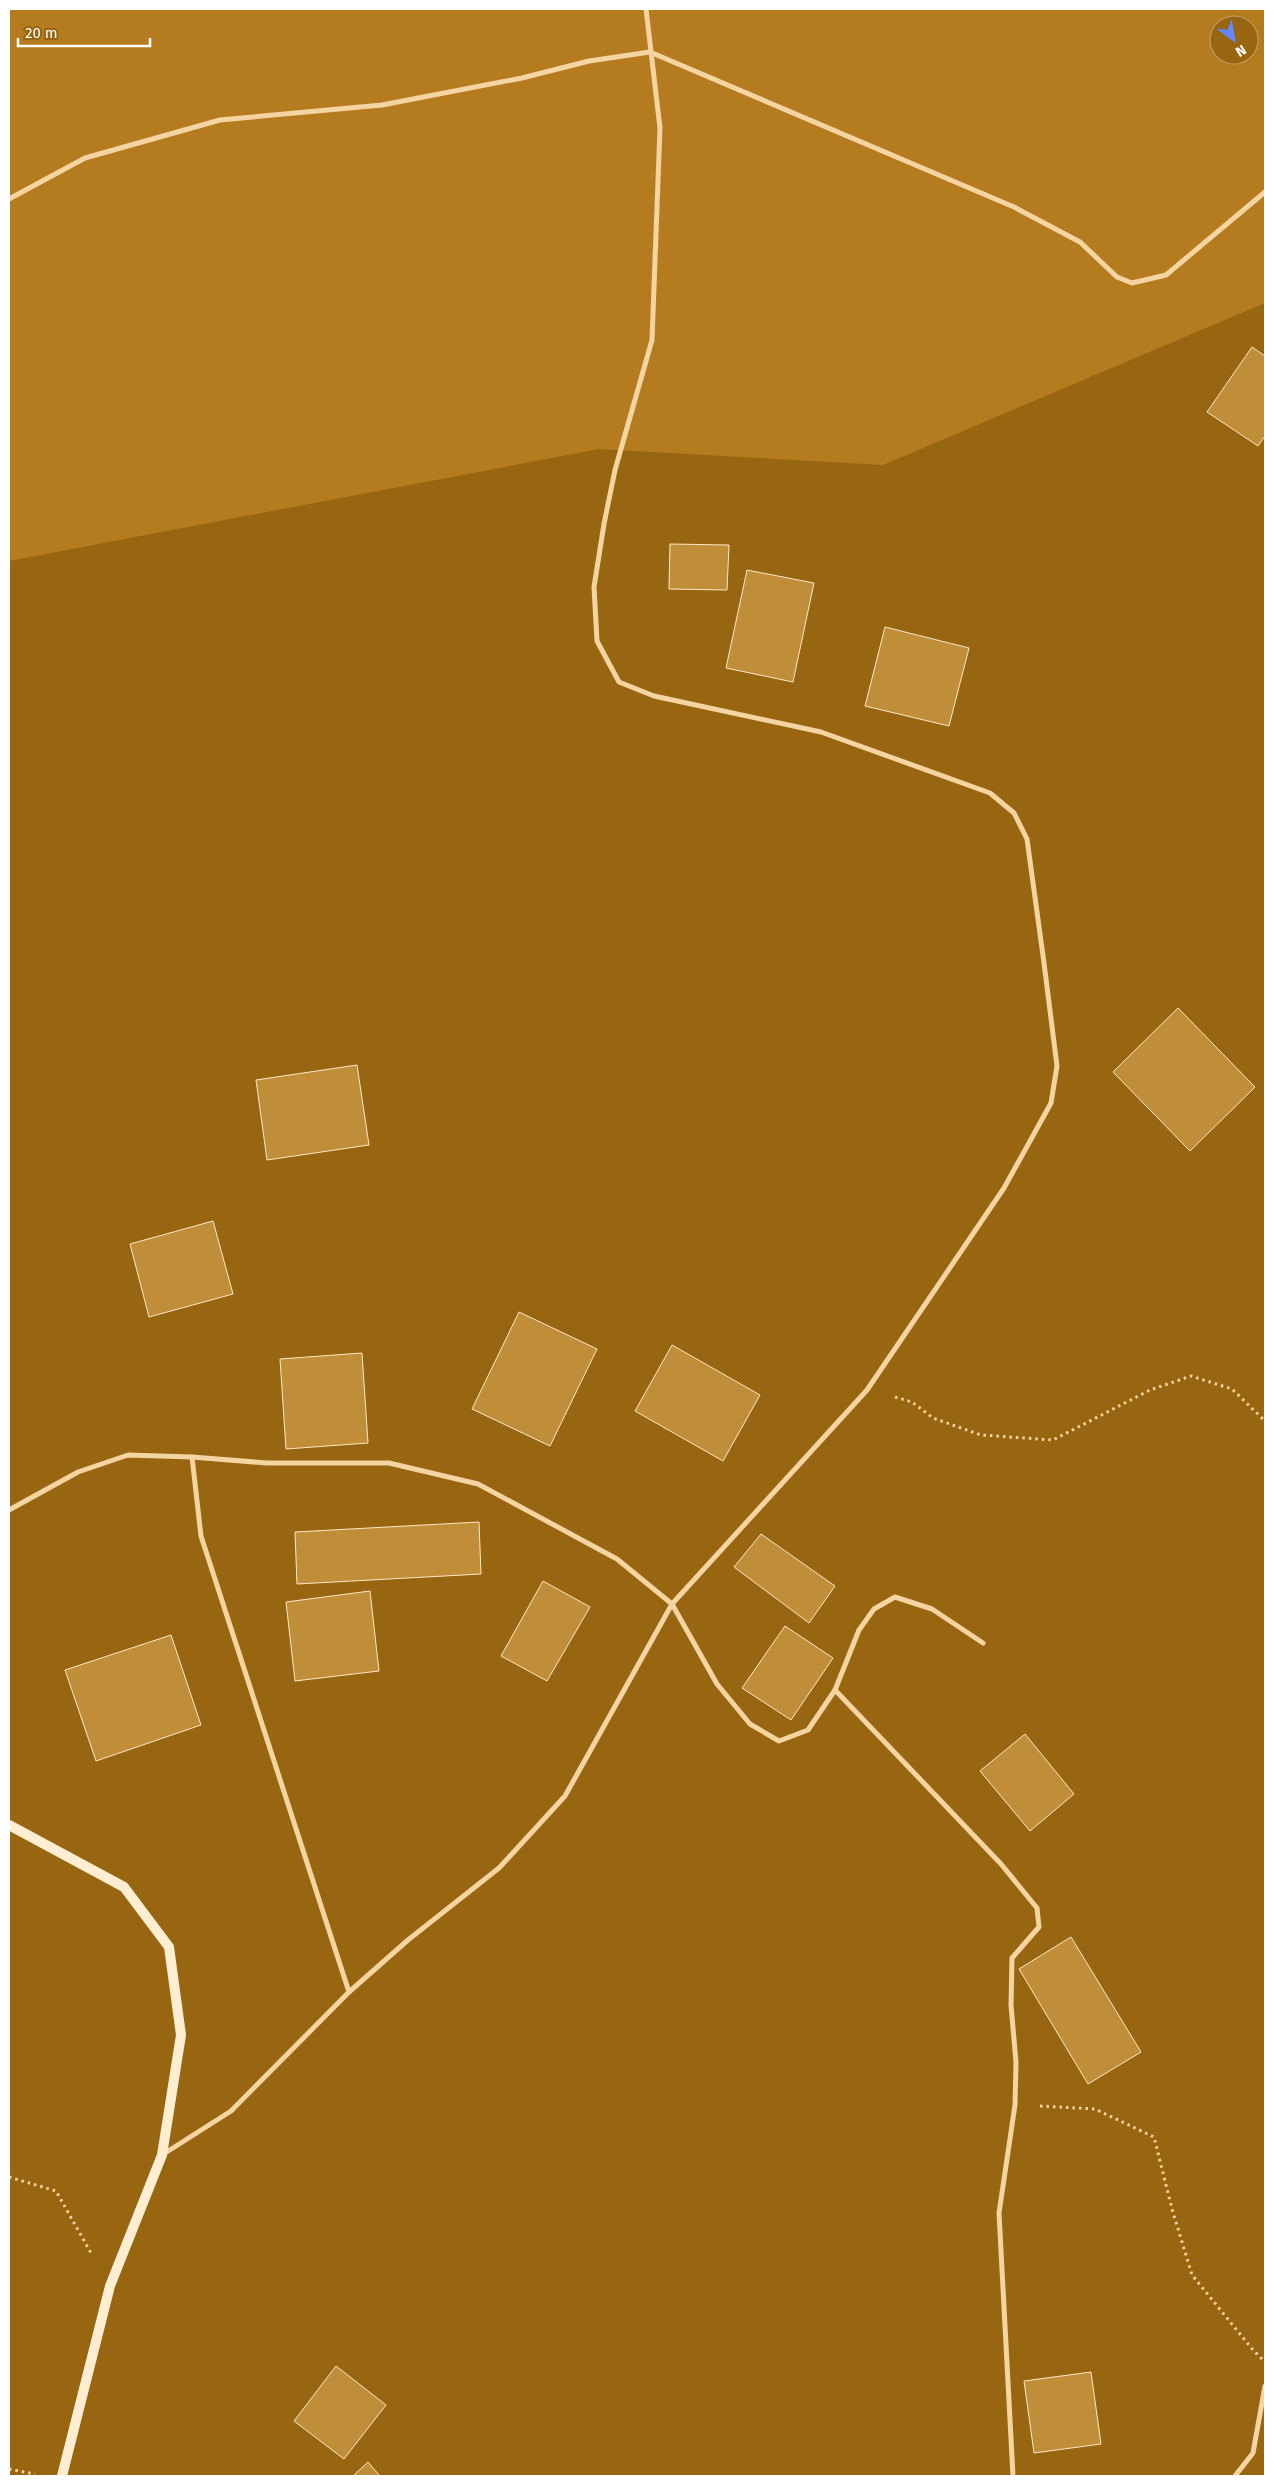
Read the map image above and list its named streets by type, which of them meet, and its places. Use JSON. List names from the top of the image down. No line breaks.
{"scale_bar":"20 m","north":"bottom right"}
